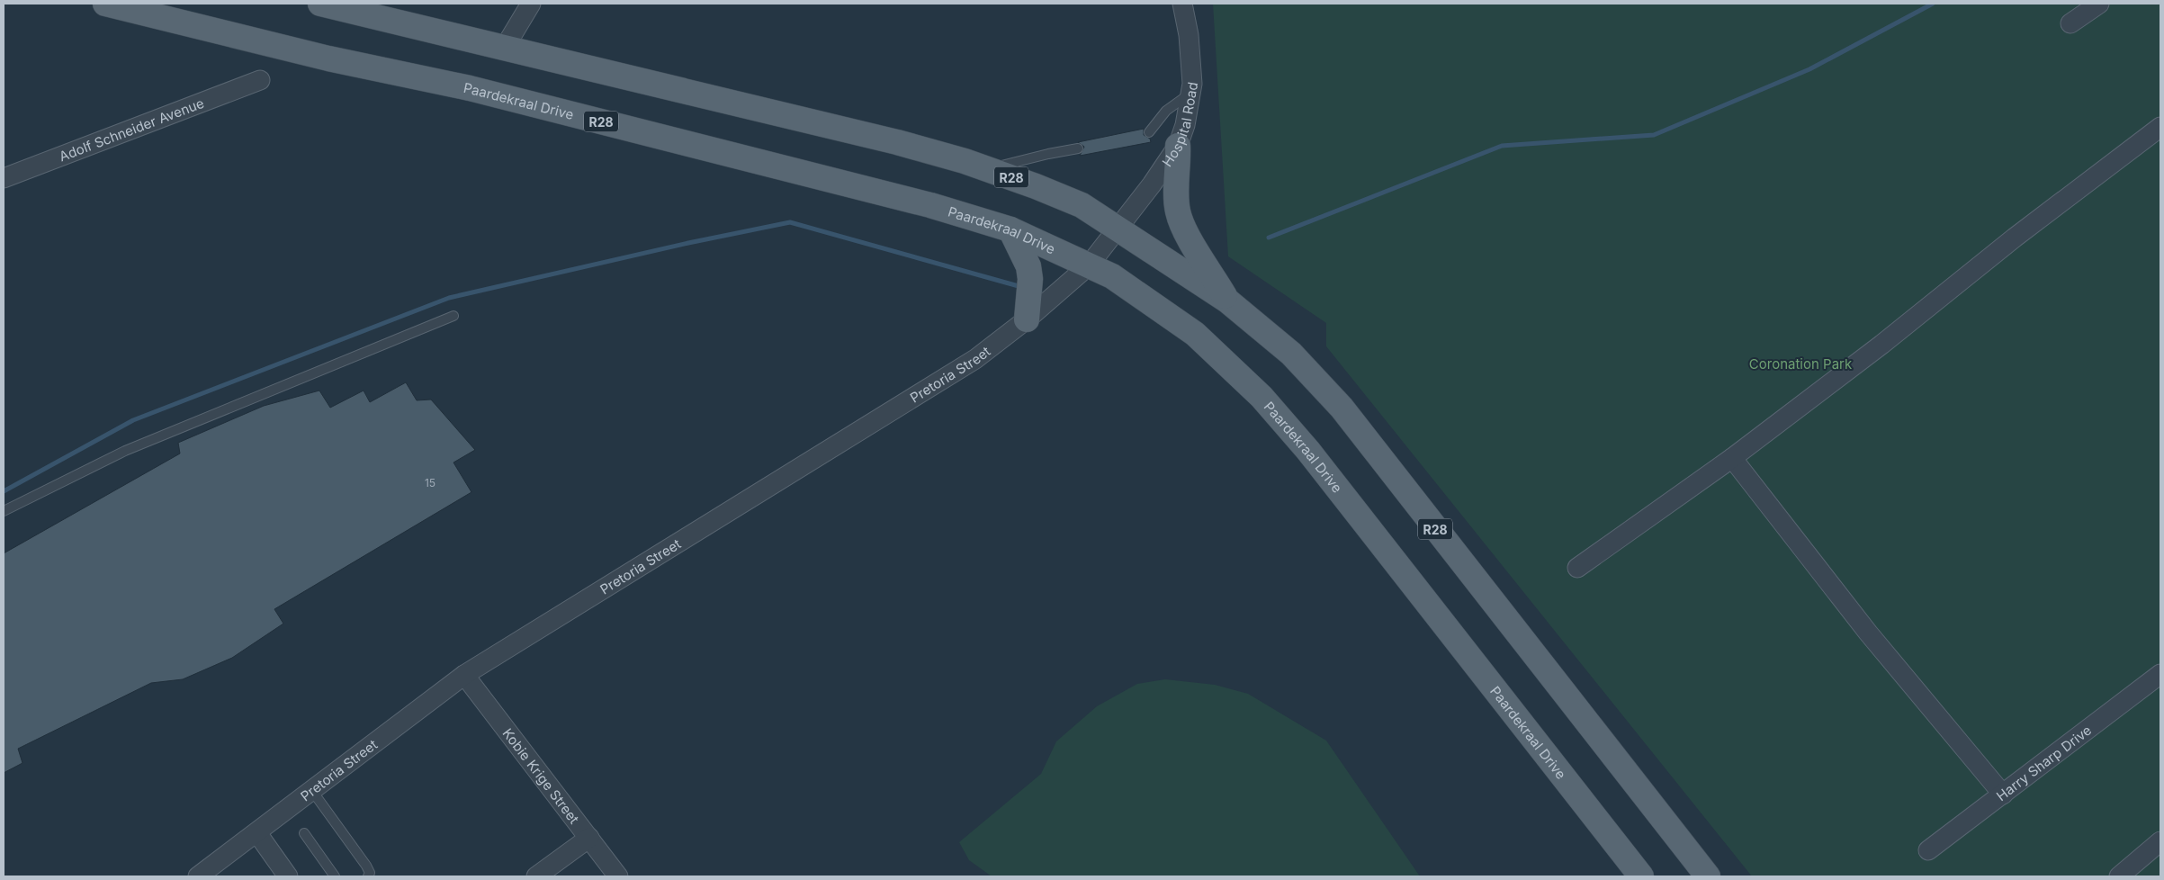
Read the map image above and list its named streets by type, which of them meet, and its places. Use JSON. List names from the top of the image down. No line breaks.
{"streets":{"main road":["Paardekraal Drive","R28"],"street":["Hospital Road","Adolf Schneider Avenue","Pretoria Street","Harry Sharp Drive","Kobie Krige Street"]},"crossings":[["Paardekraal Drive","Hospital Road"],["Paardekraal Drive","Pretoria Street"],["R28","Hospital Road"],["Hospital Road","Pretoria Street"],["Pretoria Street","Kobie Krige Street"]],"parks":["Coronation Park"],"house_numbers":["15"]}
